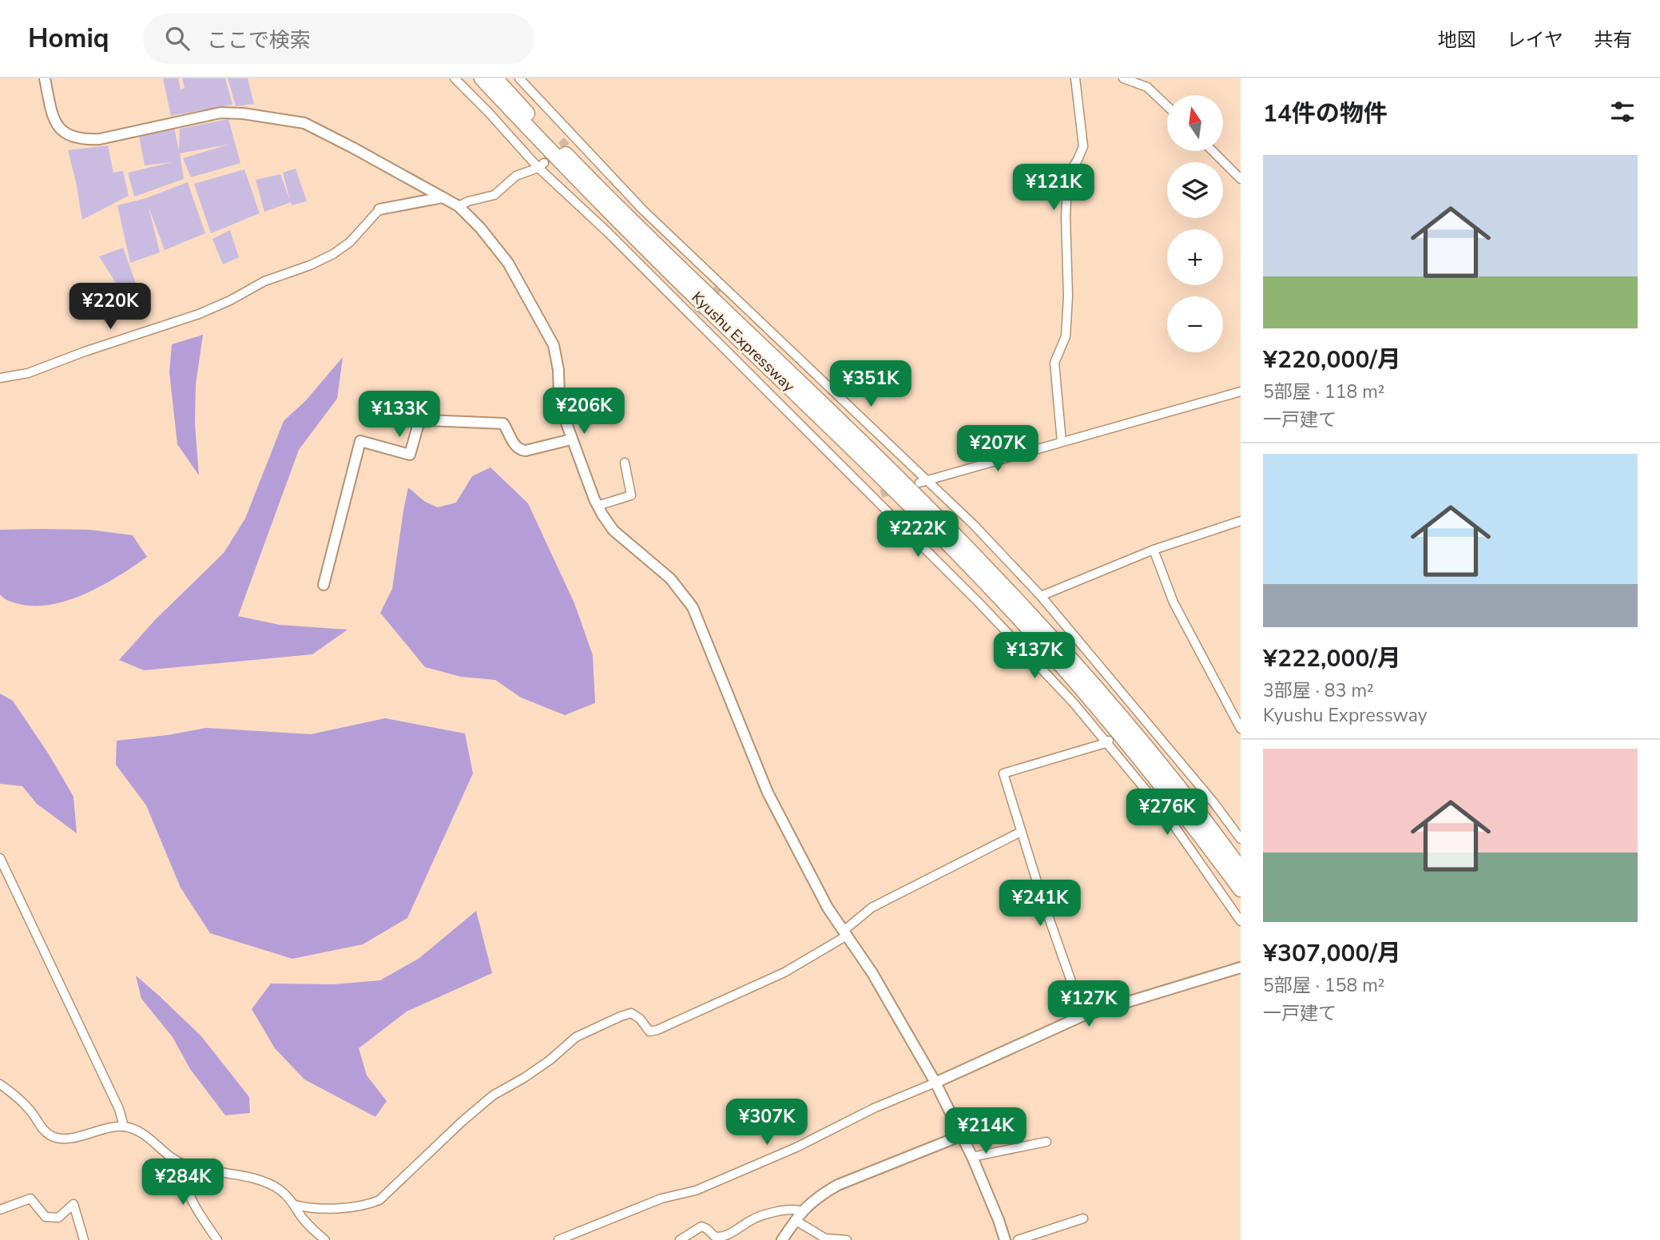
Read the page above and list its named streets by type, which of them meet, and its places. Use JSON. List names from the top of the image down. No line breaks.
{"streets":{"highway":["Kyushu Expressway"]},"north":"top","page":{"header":"Homiq","search":"ここで検索","nav":["地図","レイヤ","共有"],"heading":"14件の物件","map_buttons":["+","−"],"list":[{"name":"¥220,000/月","note":"5部屋 · 118 m² · 一戸建て"},{"name":"¥222,000/月","note":"3部屋 · 83 m² · Kyushu Expressway"},{"name":"¥307,000/月","note":"5部屋 · 158 m² · 一戸建て"}],"price":["¥121K","¥220K","¥351K","¥206K","¥133K","¥207K","¥222K","¥137K","¥276K","¥241K","¥127K","¥307K","¥214K","¥284K"]}}
